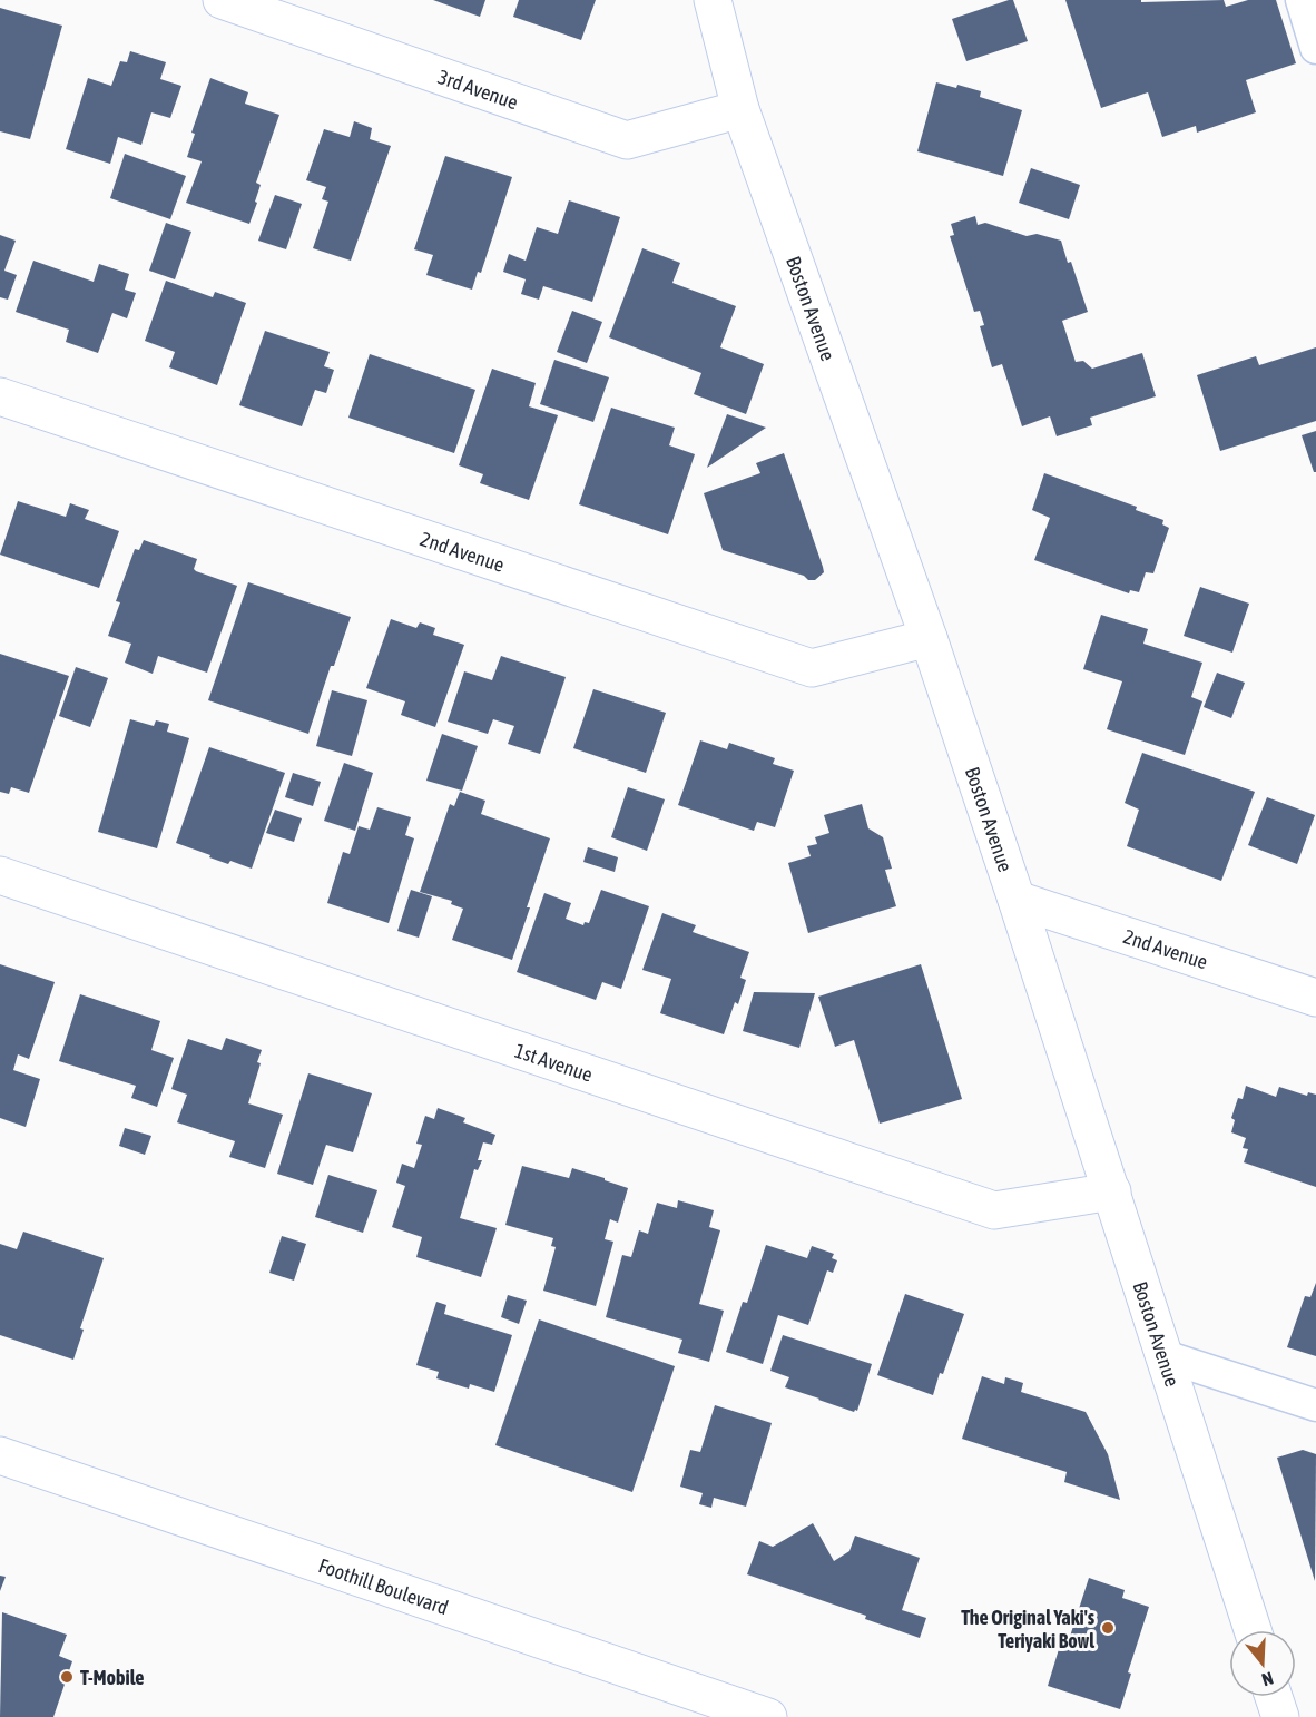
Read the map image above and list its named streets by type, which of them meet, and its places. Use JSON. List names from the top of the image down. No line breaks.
{"streets":{"street":["3rd Avenue","Boston Avenue","2nd Avenue","1st Avenue","Foothill Boulevard"]},"crossings":[["3rd Avenue","Boston Avenue"],["Boston Avenue","2nd Avenue"],["Boston Avenue","1st Avenue"]],"places":["The Original Yaki's Teriyaki Bowl","T-Mobile"],"north":"bottom"}
